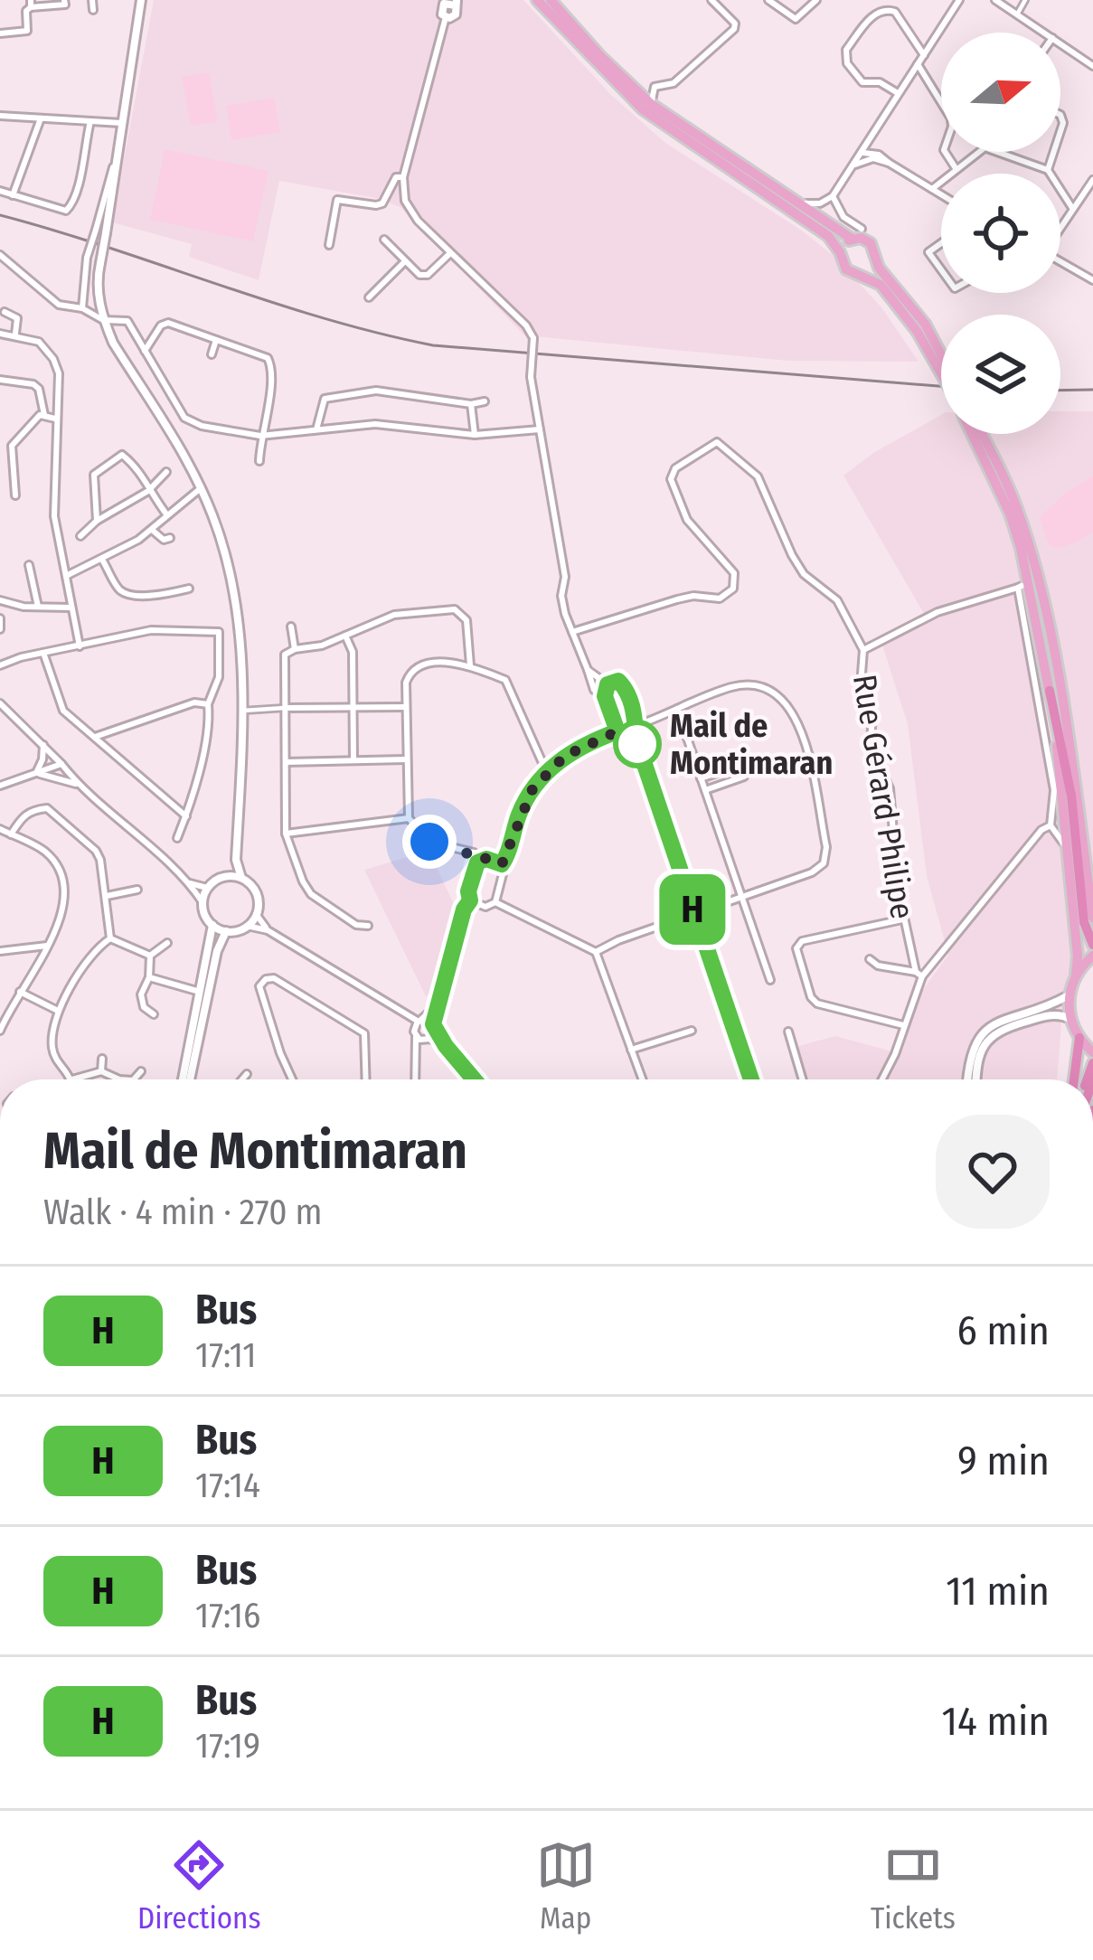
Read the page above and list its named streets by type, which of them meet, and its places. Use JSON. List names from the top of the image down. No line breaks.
{"streets":{"street":["Rue Gérard Philipe"]},"places":["Mail de Montimaran"],"lines":["bus line H"],"north":"right","page":{"on_map":"H","heading":["Mail de Montimaran","Walk · 4 min · 270 m"],"list":[{"mark":"H","name":"Bus","note":"17:11","value":"6 min"},{"mark":"H","name":"Bus","note":"17:14","value":"9 min"},{"mark":"H","name":"Bus","note":"17:16","value":"11 min"},{"mark":"H","name":"Bus","note":"17:19","value":"14 min"}],"tabs":["Directions","Map","Tickets"]}}
